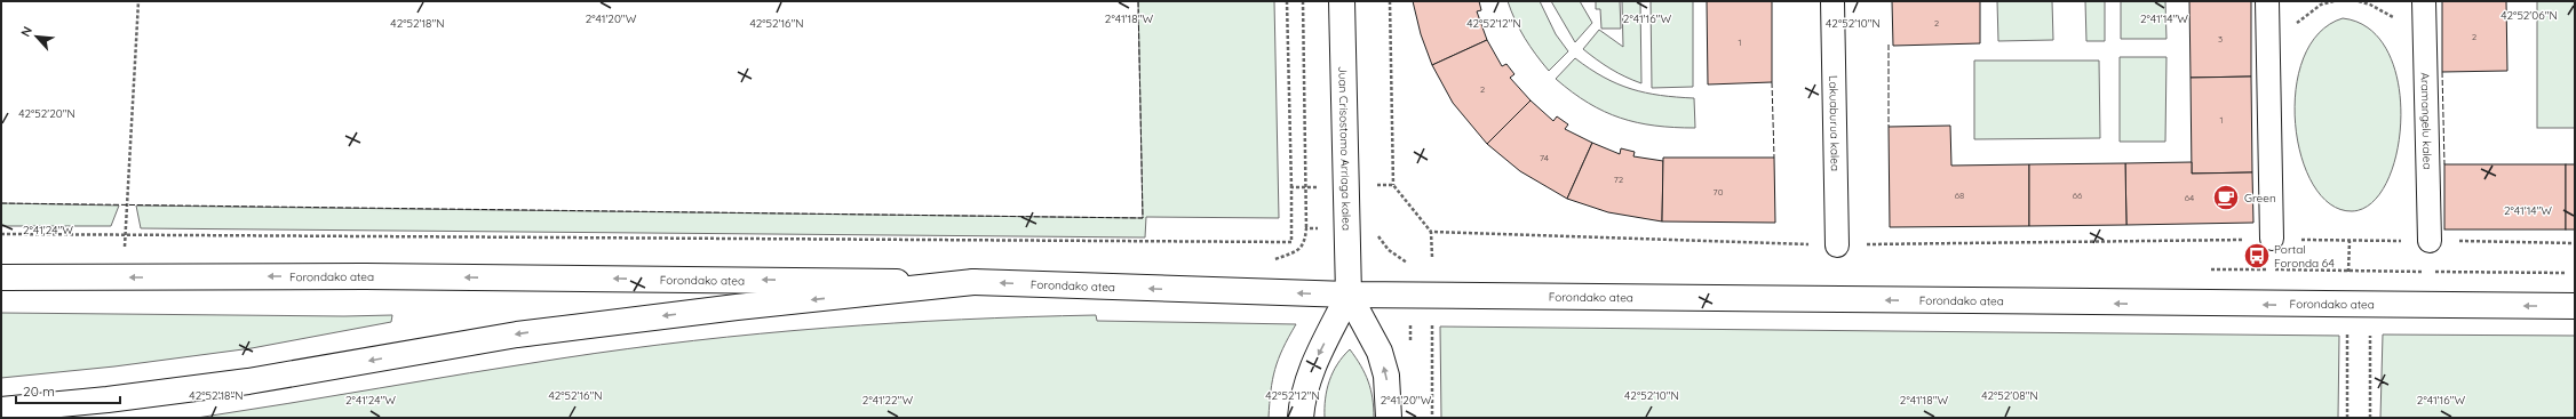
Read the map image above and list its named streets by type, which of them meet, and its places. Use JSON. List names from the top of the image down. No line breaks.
{"streets":{"main road":["Juan Crisostomo Arriaga kalea","Forondako atea"],"street":["Aramangelu kalea","Lakuaburua kalea"]},"crossings":[["Juan Crisostomo Arriaga kalea","Forondako atea"]],"places":{"cafe":["Green"],"bus stop":["Portal Foronda 64"]},"house_numbers":["2","2","3","1","2","1","74","72","70","68","66","64"],"scale_bar":"20 m","north":"top left","coordinates":["42°52'06\"N","2°41'20\"W","2°41'18\"W","2°41'16\"W","2°41'14\"W","42°52'18\"N","42°52'16\"N","42°52'12\"N","42°52'10\"N","42°52'20\"N","2°41'24\"W","42°52'08\"N","2°41'22\"W"]}
